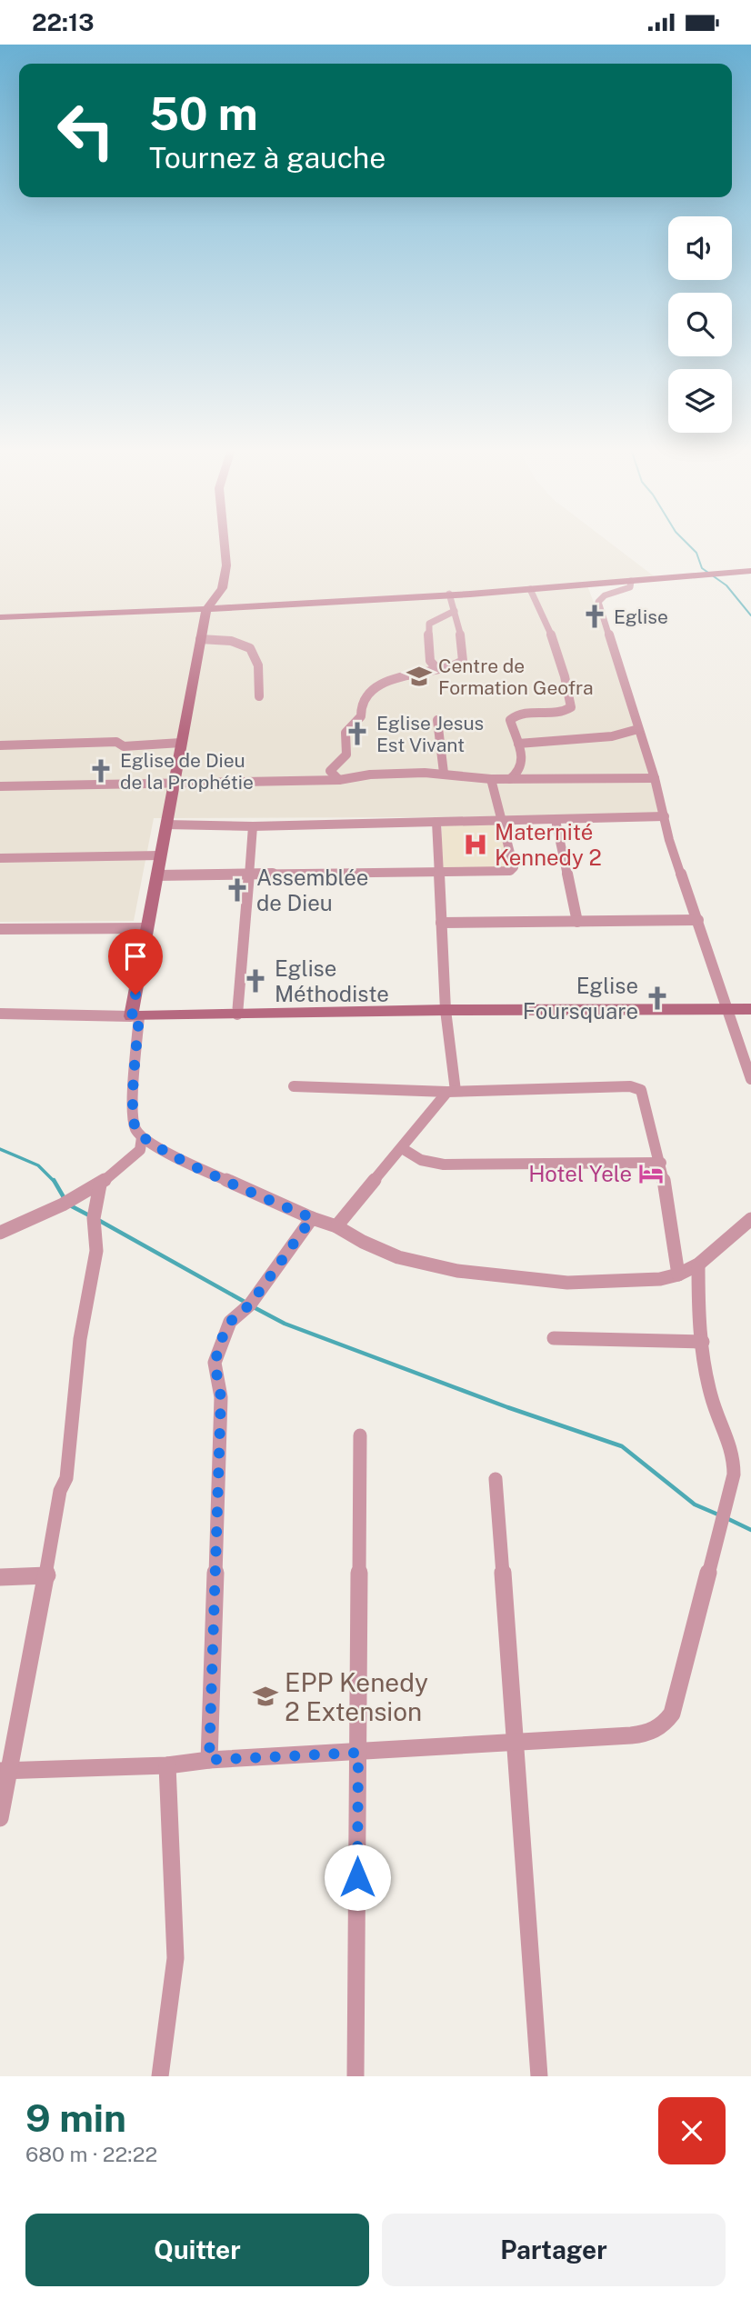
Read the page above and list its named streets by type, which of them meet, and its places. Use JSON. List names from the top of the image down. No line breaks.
{"places":{"church":["Eglise","Eglise Jesus Est Vivant","Eglise de Dieu de la Prophétie","Assemblée de Dieu","Eglise Méthodiste","Eglise Foursquare"],"school or university":["Centre de Formation Geofra","EPP Kenedy 2 Extension"],"hospital":["Maternité Kennedy 2"],"hotel":["Hotel Yele"]},"page":{"status":"22:13","turn":["50 m","Tournez à gauche"],"heading":["9 min","680 m · 22:22"],"buttons":["Quitter","Partager"]}}
